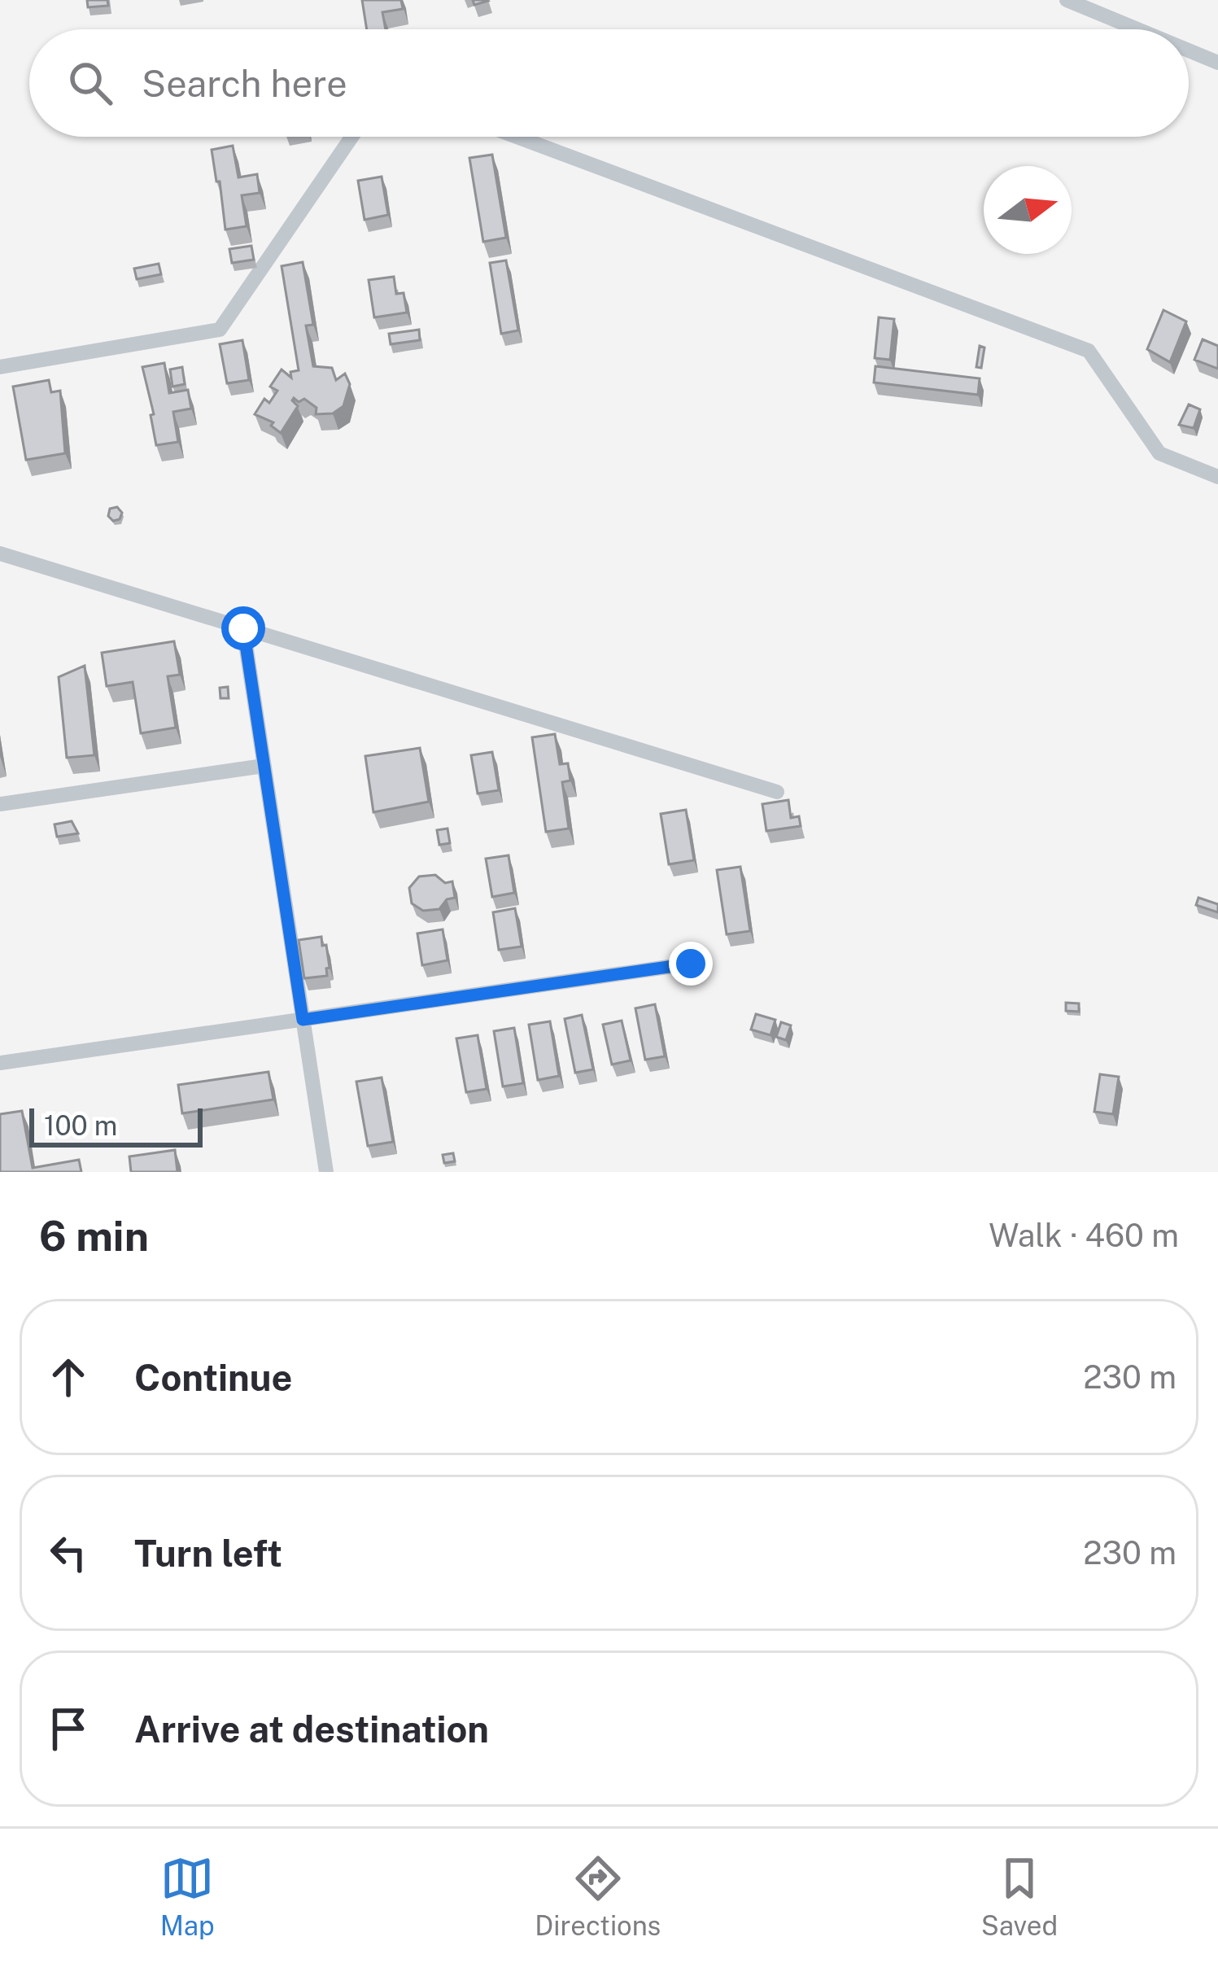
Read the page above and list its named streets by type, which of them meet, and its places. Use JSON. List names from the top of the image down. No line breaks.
{"scale_bar":"100 m","north":"right","page":{"search":"Search here","scale":"100 m","heading":["6 min","Walk · 460 m"],"list":[["Continue","230 m"],["Turn left","230 m"],"Arrive at destination"],"nav":["Map","Directions","Saved"]}}
